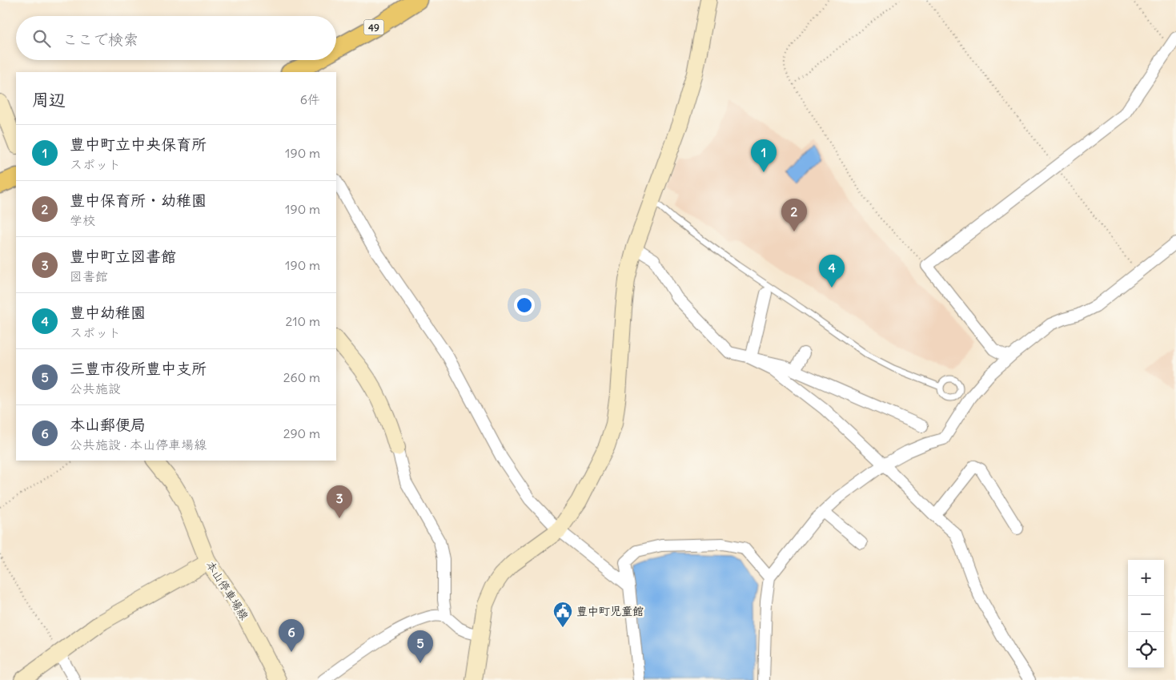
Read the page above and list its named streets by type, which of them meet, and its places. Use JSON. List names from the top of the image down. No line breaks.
{"streets":{"main road":["49"],"street":["本山停車場線"]},"places":{"public building":["豊中町児童館"]},"page":{"search":"ここで検索","heading":["周辺","6件"],"list":[{"mark":"1","name":"豊中町立中央保育所","note":"スポット","value":"190 m"},{"mark":"2","name":"豊中保育所・幼稚園","note":"学校","value":"190 m"},{"mark":"3","name":"豊中町立図書館","note":"図書館","value":"190 m"},{"mark":"4","name":"豊中幼稚園","note":"スポット","value":"210 m"},{"mark":"5","name":"三豊市役所豊中支所","note":"公共施設","value":"260 m"},{"mark":"6","name":"本山郵便局","note":"公共施設 · 本山停車場線","value":"290 m"}],"pins":["1","2","4","3","6","5"],"map_buttons":["+","−"]}}
